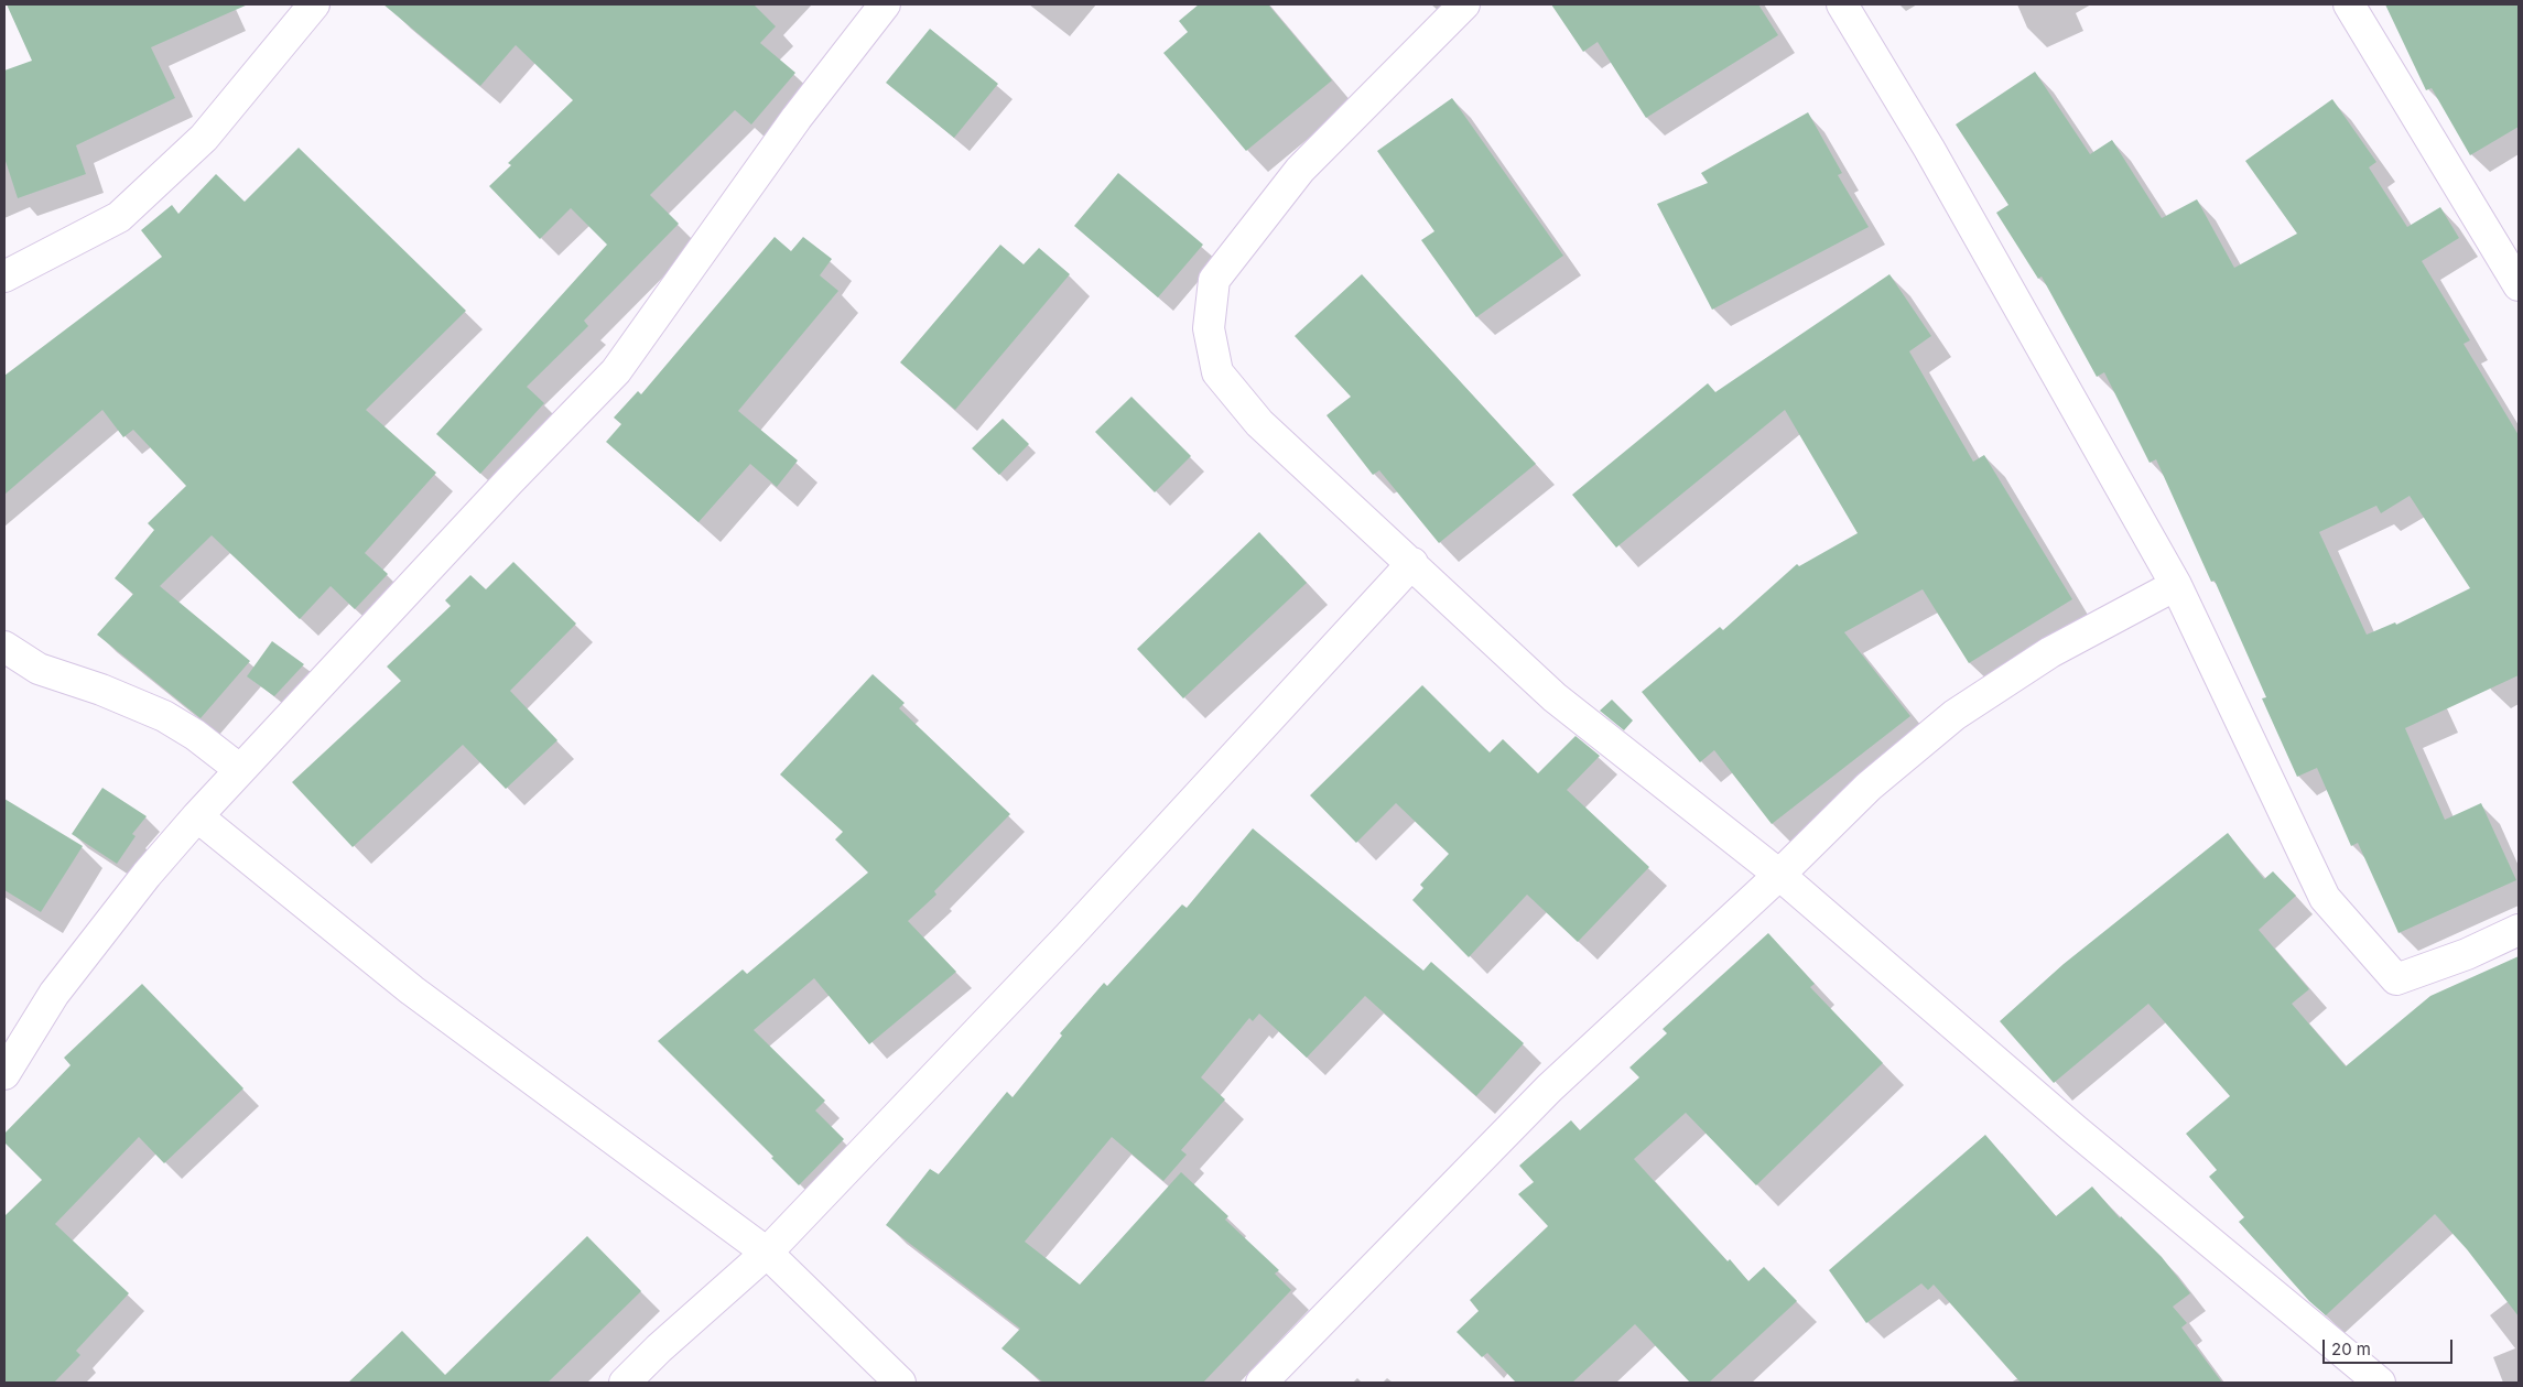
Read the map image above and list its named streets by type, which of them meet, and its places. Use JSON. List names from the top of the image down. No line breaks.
{"scale_bar":"20 m"}
